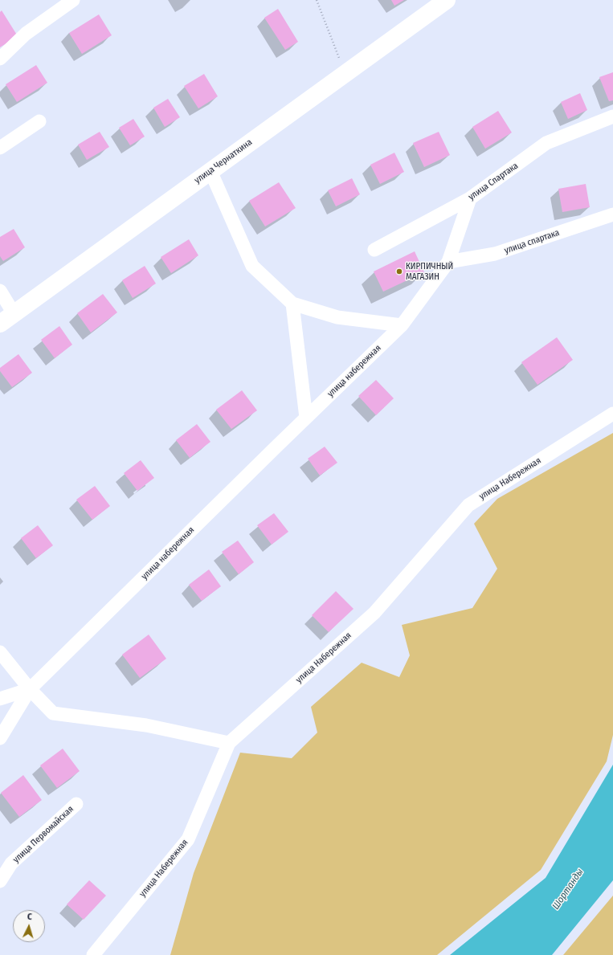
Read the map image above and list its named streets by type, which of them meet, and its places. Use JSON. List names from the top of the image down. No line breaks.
{"streets":{"street":["улица Чернаткина","улица Спартака","улица спартака","улица набережная","улица Набережная","улица Первомайская"]},"crossings":[["улица Спартака","улица набережная"],["улица спартака","улица набережная"]],"water":["Шортанды"],"places":["КИРПИЧНЫЙ МАГАЗИН"],"north":"top"}
